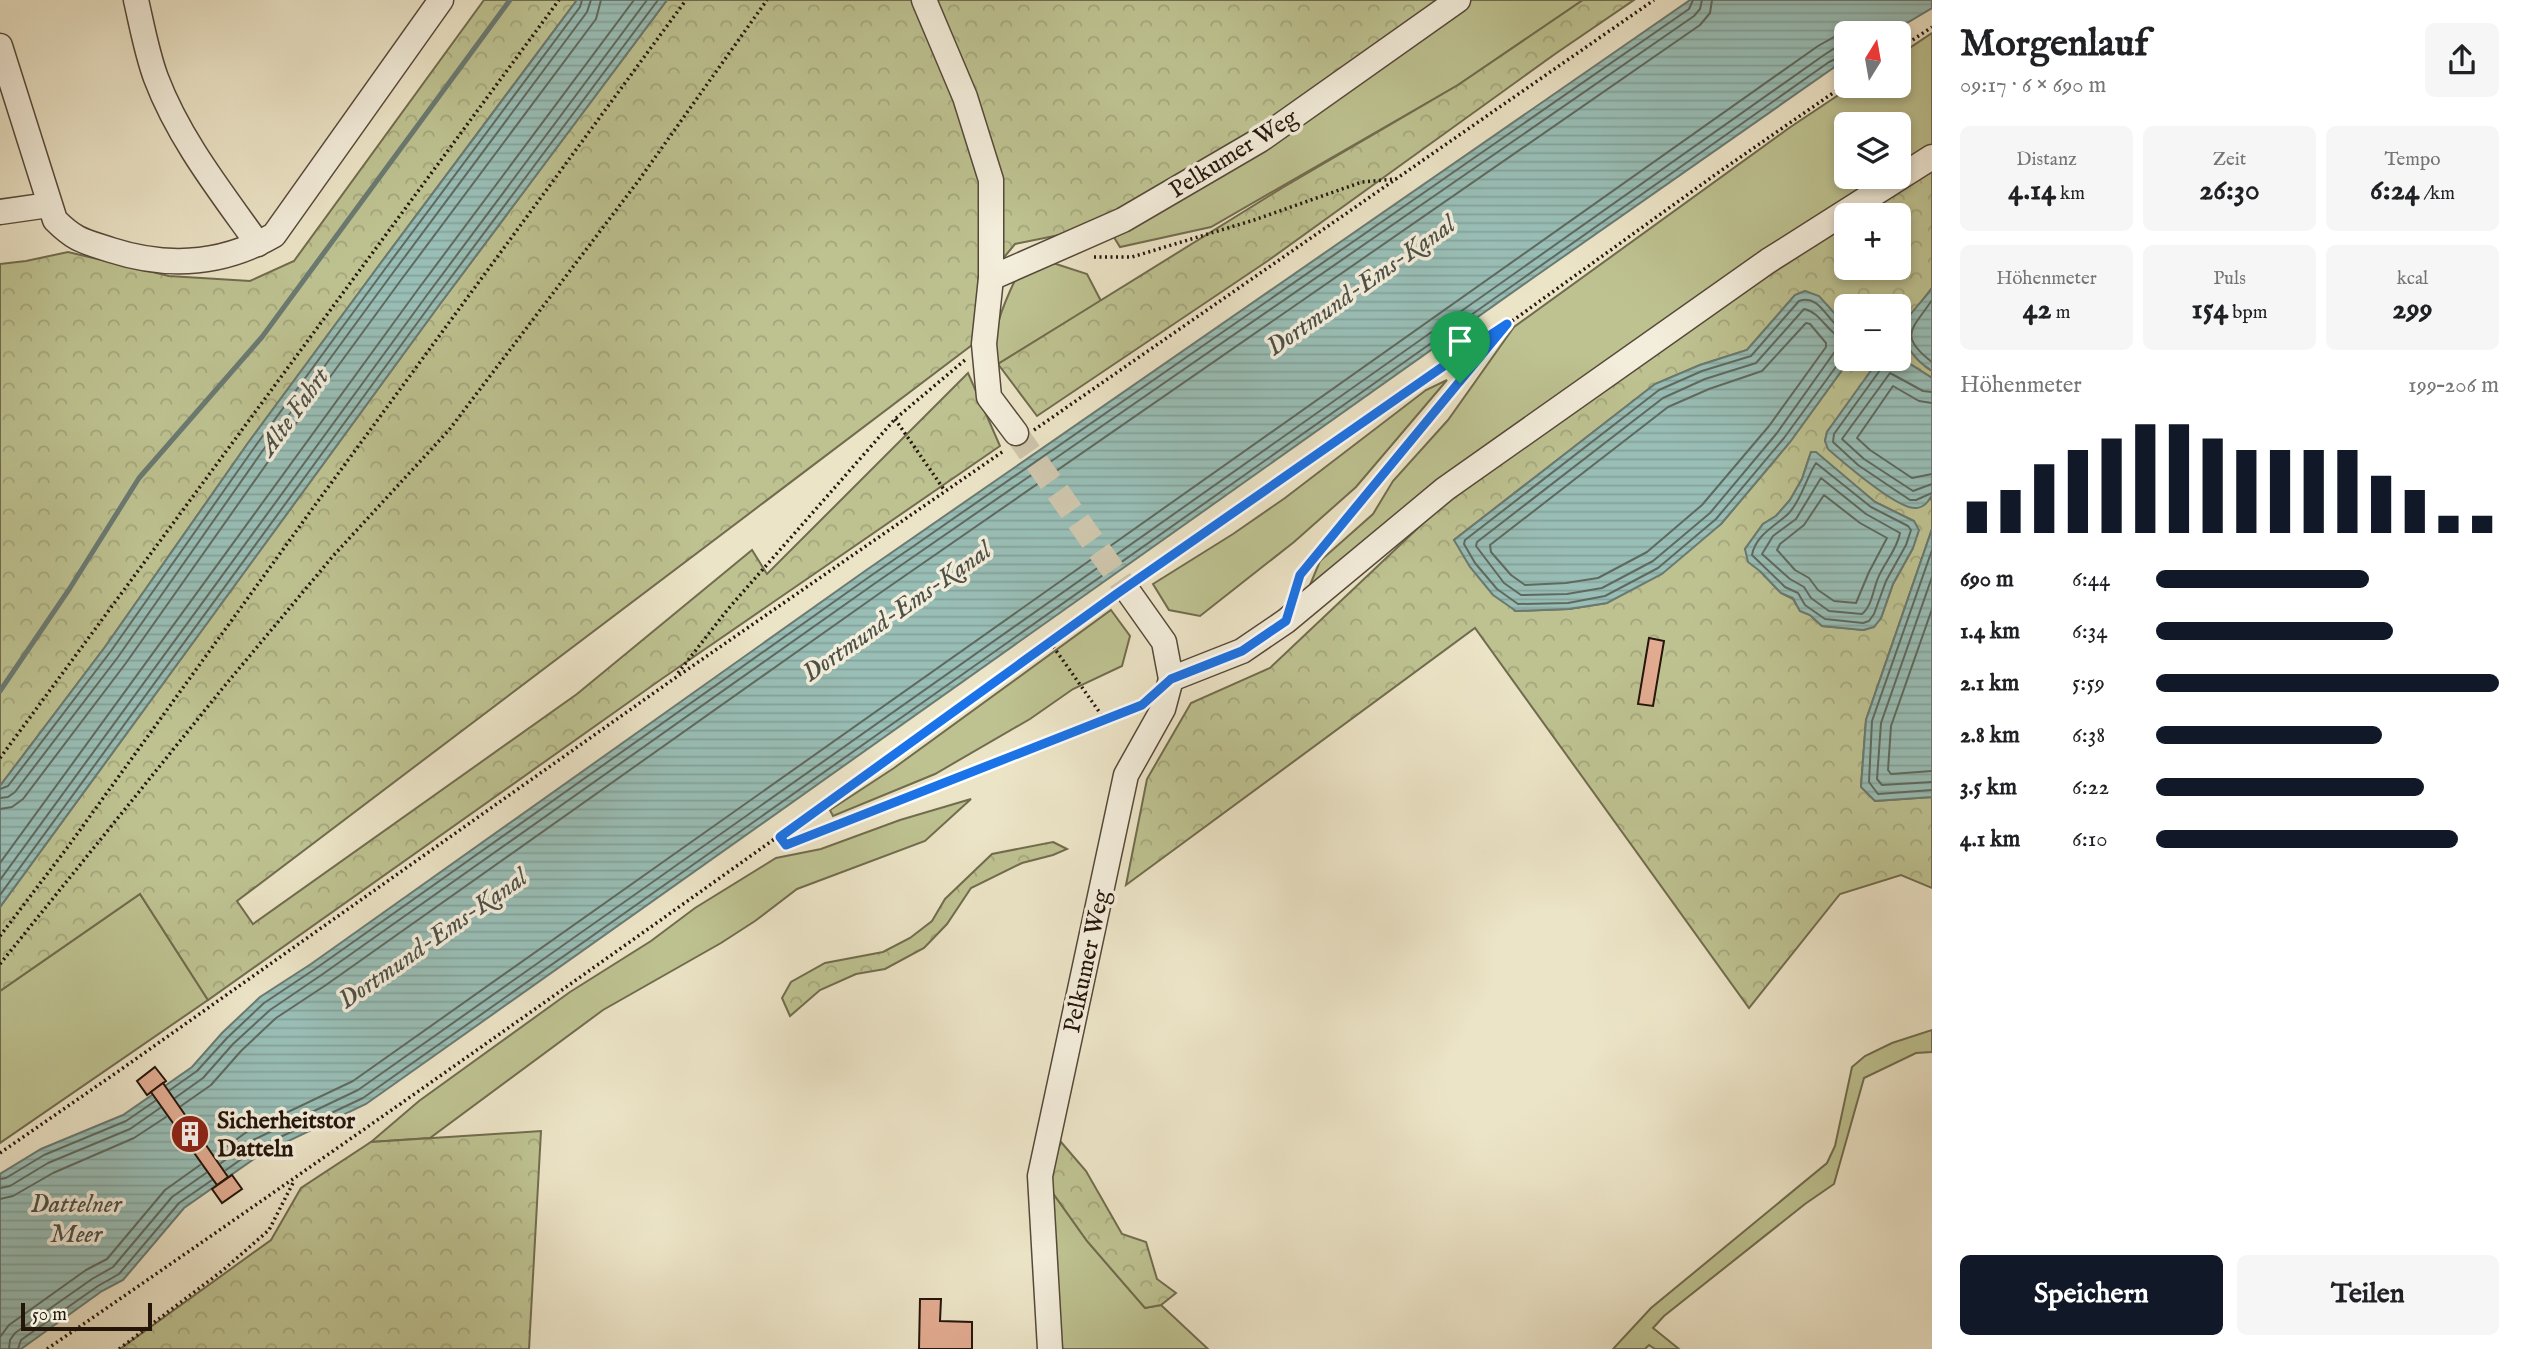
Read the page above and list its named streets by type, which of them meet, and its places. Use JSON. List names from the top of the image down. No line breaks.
{"streets":{"street":["Pelkumer Weg"]},"water":["Dortmund-Ems-Kanal","Alte Fahrt","Dattelner Meer"],"places":{"building":["Sicherheitstor Datteln"]},"scale_bar":"50 m","north":"top","page":{"heading":["Morgenlauf","09:17 · 6 × 690 m"],"map_buttons":["+","−"],"stats":[["Distanz","4.14 km"],["Zeit","26:30"],["Tempo","6:24 /km"],["Höhenmeter","42 m"],["Puls","154 bpm"],["kcal","299"]],"chart":["Höhenmeter","199–206 m"],"list":[{"name":"690 m","note":"6:44"},{"name":"1.4 km","note":"6:34"},{"name":"2.1 km","note":"5:59"},{"name":"2.8 km","note":"6:38"},{"name":"3.5 km","note":"6:22"},{"name":"4.1 km","note":"6:10"}],"buttons":["Speichern","Teilen"],"scale":"50 m"}}
